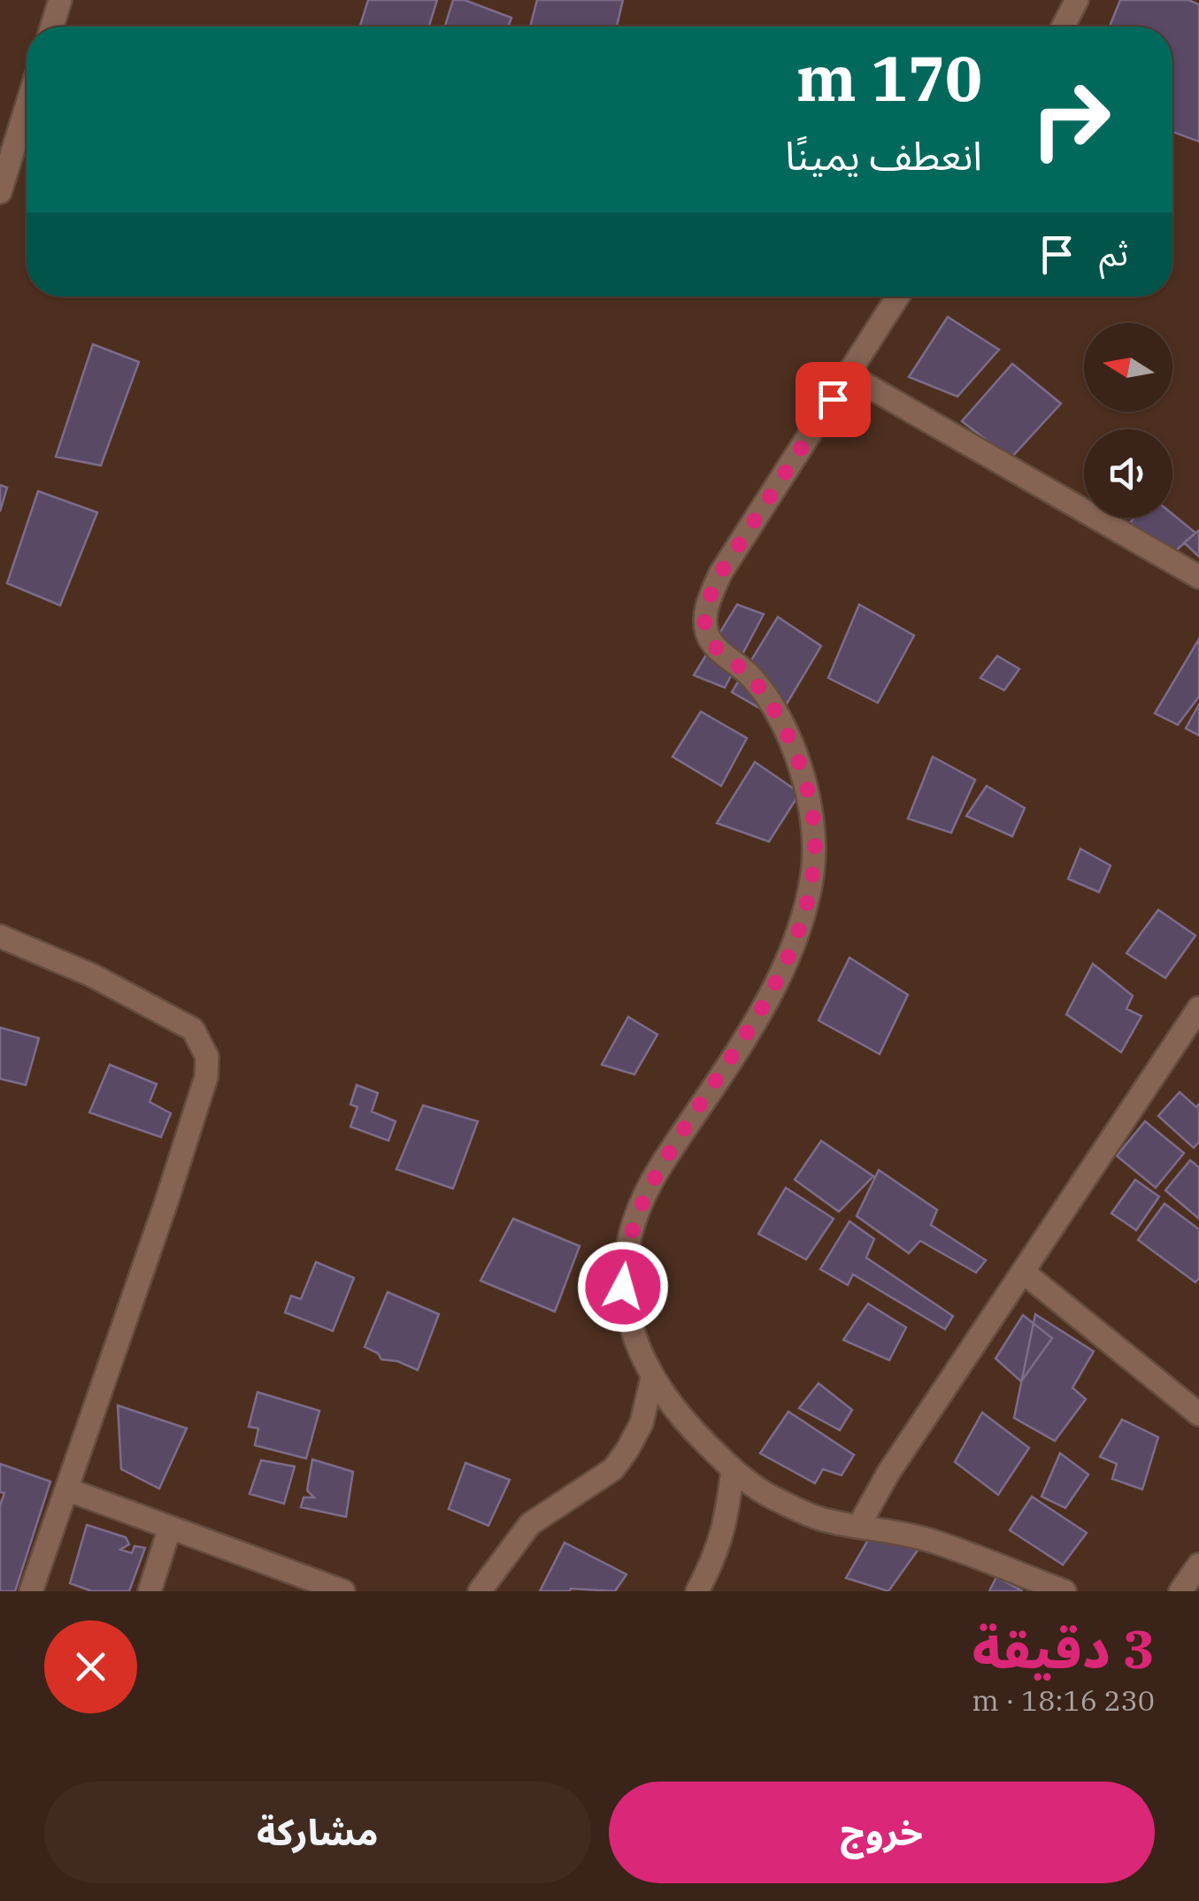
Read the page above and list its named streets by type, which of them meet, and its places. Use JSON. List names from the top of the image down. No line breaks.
{"north":"left","page":{"turn":["170 m","انعطف يمينًا"],"then":"ثم","heading":["3 دقيقة","230 m · 18:16"],"buttons":["خروج","مشاركة"]}}
